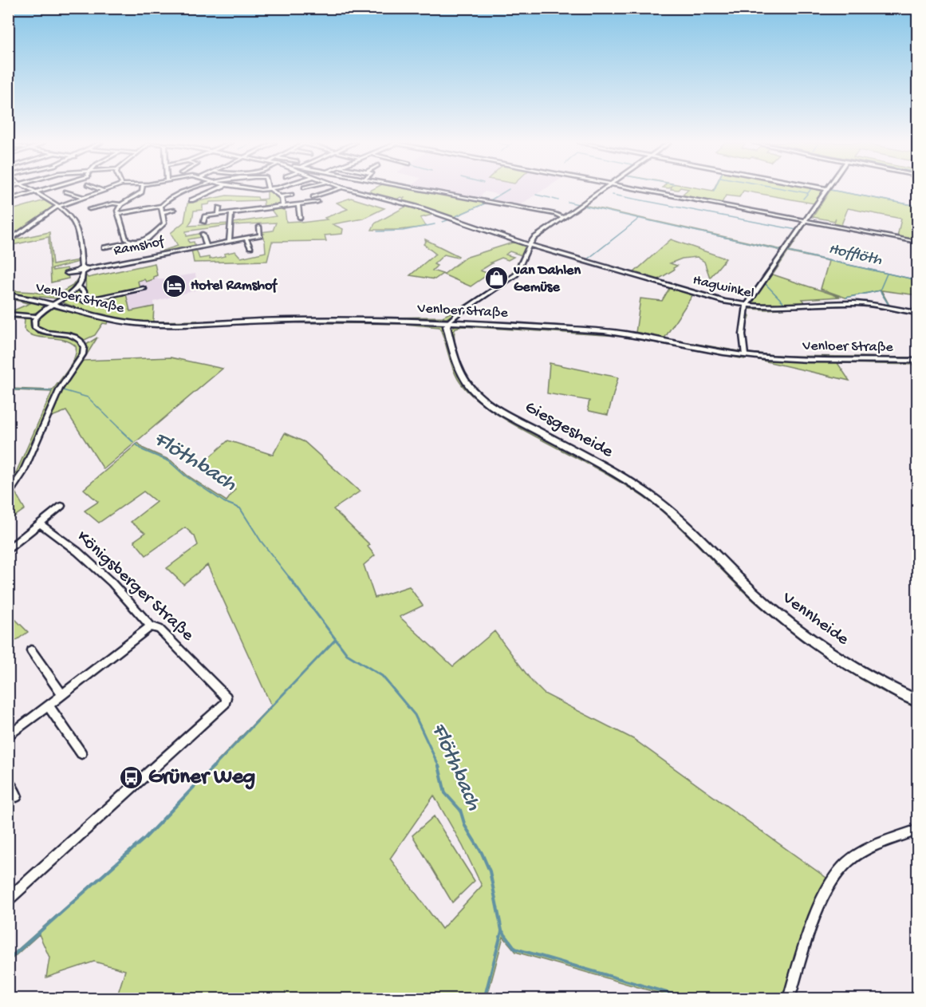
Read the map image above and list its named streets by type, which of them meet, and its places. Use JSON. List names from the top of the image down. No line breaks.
{"streets":{"main road":["Venloer Straße","Giesgesheide","Vennheide"],"street":["Ramshof","Hagwinkel","Königsberger Straße"]},"crossings":[["Venloer Straße","Giesgesheide"],["Giesgesheide","Vennheide"]],"water":["Hofflöth","Flöthbach"],"places":{"shop":["van Dahlen Gemüse"],"hotel":["Hotel Ramshof"],"bus stop":["Grüner Weg"]}}
